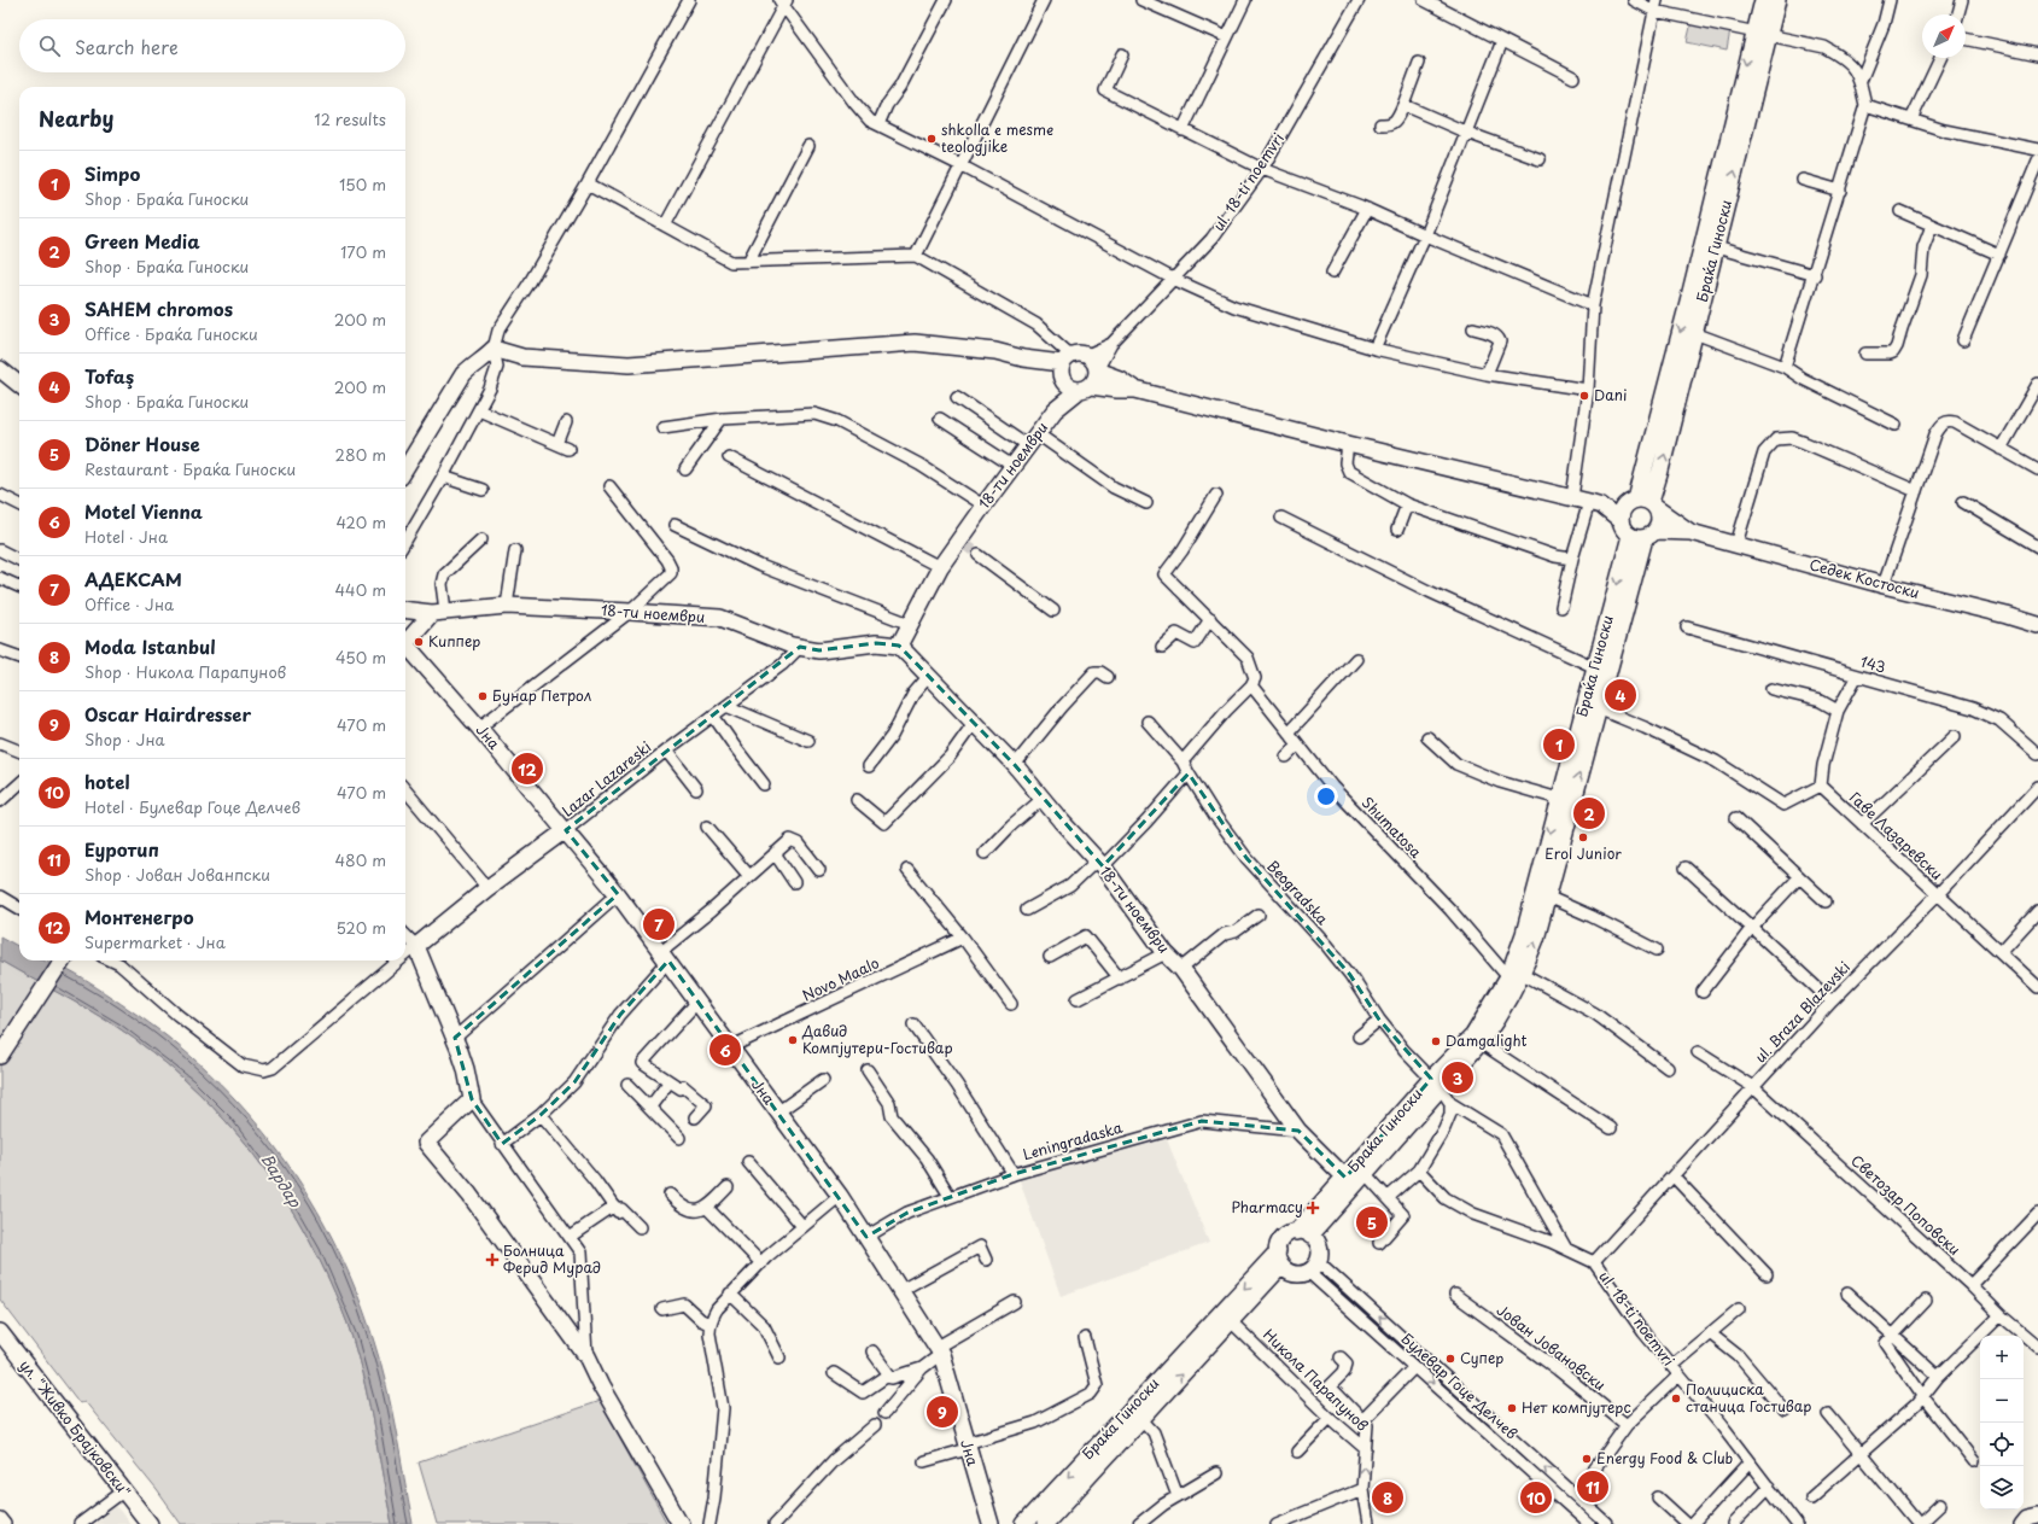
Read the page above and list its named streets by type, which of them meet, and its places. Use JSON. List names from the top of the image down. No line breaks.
{"streets":{"street":["ul. 18-ti noemvri","Браќа Гиноски","18-ти ноември","Седек Костоски","143","Јна","Lazar Lazareski","Shumatosa","Гаве Лазаревски","Beogradska","Novo Maalo","ul. Braza Blazevski","Leningradaska","Светозар Поповски","Јован Јовановски","Никола Парапунов","Булевар Гоце Делчев","ул. \"Живко Брајковски\""]},"crossings":[["ul. 18-ti noemvri","ul. Braza Blazevski"],["Браќа Гиноски","18-ти ноември"],["Браќа Гиноски","Shumatosa"],["Браќа Гиноски","Beogradska"],["Браќа Гиноски","Никола Парапунов"],["Браќа Гиноски","Булевар Гоце Делчев"],["18-ти ноември","Lazar Lazareski"],["18-ти ноември","Leningradaska"],["Јна","Lazar Lazareski"],["Јна","Novo Maalo"],["Јна","Leningradaska"],["Гаве Лазаревски","ul. Braza Blazevski"],["ul. Braza Blazevski","Светозар Поповски"]],"water":["Вардар"],"places":{"other":["shkolla e mesme teologjike","Dani","Киппер","Бунар Петрол","Erol Junior","Давид Компјутери-Гостивар","Damgalight","Супер","Полициска станица Гостивар","Нет компјутерс","Energy Food & Club"],"health":["Pharmacy","Болница Ферид Мурад"]},"north":"top right","page":{"search":"Search here","heading":["Nearby","12 results"],"list":[{"mark":"1","name":"Simpo","note":"Shop · Браќа Гиноски","value":"150 m"},{"mark":"2","name":"Green Media","note":"Shop · Браќа Гиноски","value":"170 m"},{"mark":"3","name":"SAHEM chromos","note":"Office · Браќа Гиноски","value":"200 m"},{"mark":"4","name":"Tofaş","note":"Shop · Браќа Гиноски","value":"200 m"},{"mark":"5","name":"Döner House","note":"Restaurant · Браќа Гиноски","value":"280 m"},{"mark":"6","name":"Motel Vienna","note":"Hotel · Јна","value":"420 m"},{"mark":"7","name":"АДЕКСАМ","note":"Office · Јна","value":"440 m"},{"mark":"8","name":"Moda Istanbul","note":"Shop · Никола Парапунов","value":"450 m"},{"mark":"9","name":"Oscar Hairdresser","note":"Shop · Јна","value":"470 m"},{"mark":"10","name":"hotel","note":"Hotel · Булевар Гоце Делчев","value":"470 m"},{"mark":"11","name":"Еуротип","note":"Shop · Јован Јованпски","value":"480 m"},{"mark":"12","name":"Монтенегро","note":"Supermarket · Јна","value":"520 m"}],"pins":["4","1","12","2","7","6","3","5","9","11","8","10"],"map_buttons":["+","−"]}}
